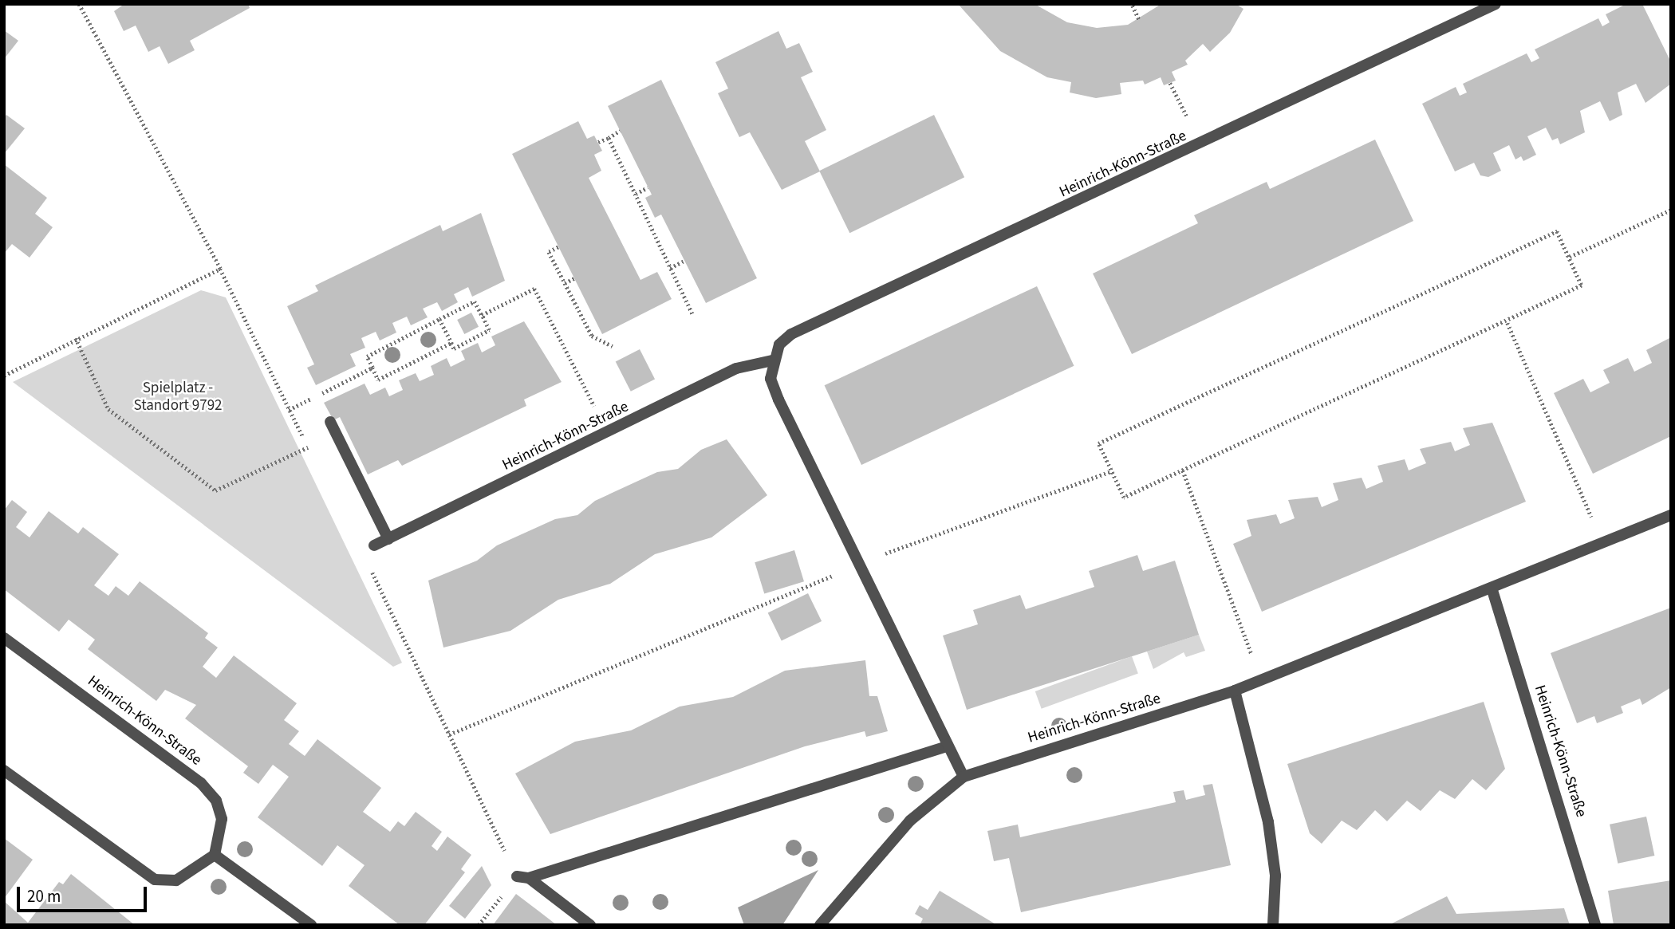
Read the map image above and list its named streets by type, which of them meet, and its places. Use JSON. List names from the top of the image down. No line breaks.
{"streets":{"street":["Heinrich-Könn-Straße"]},"parks":["Spielplatz - Standort 9792"],"scale_bar":"20 m"}
